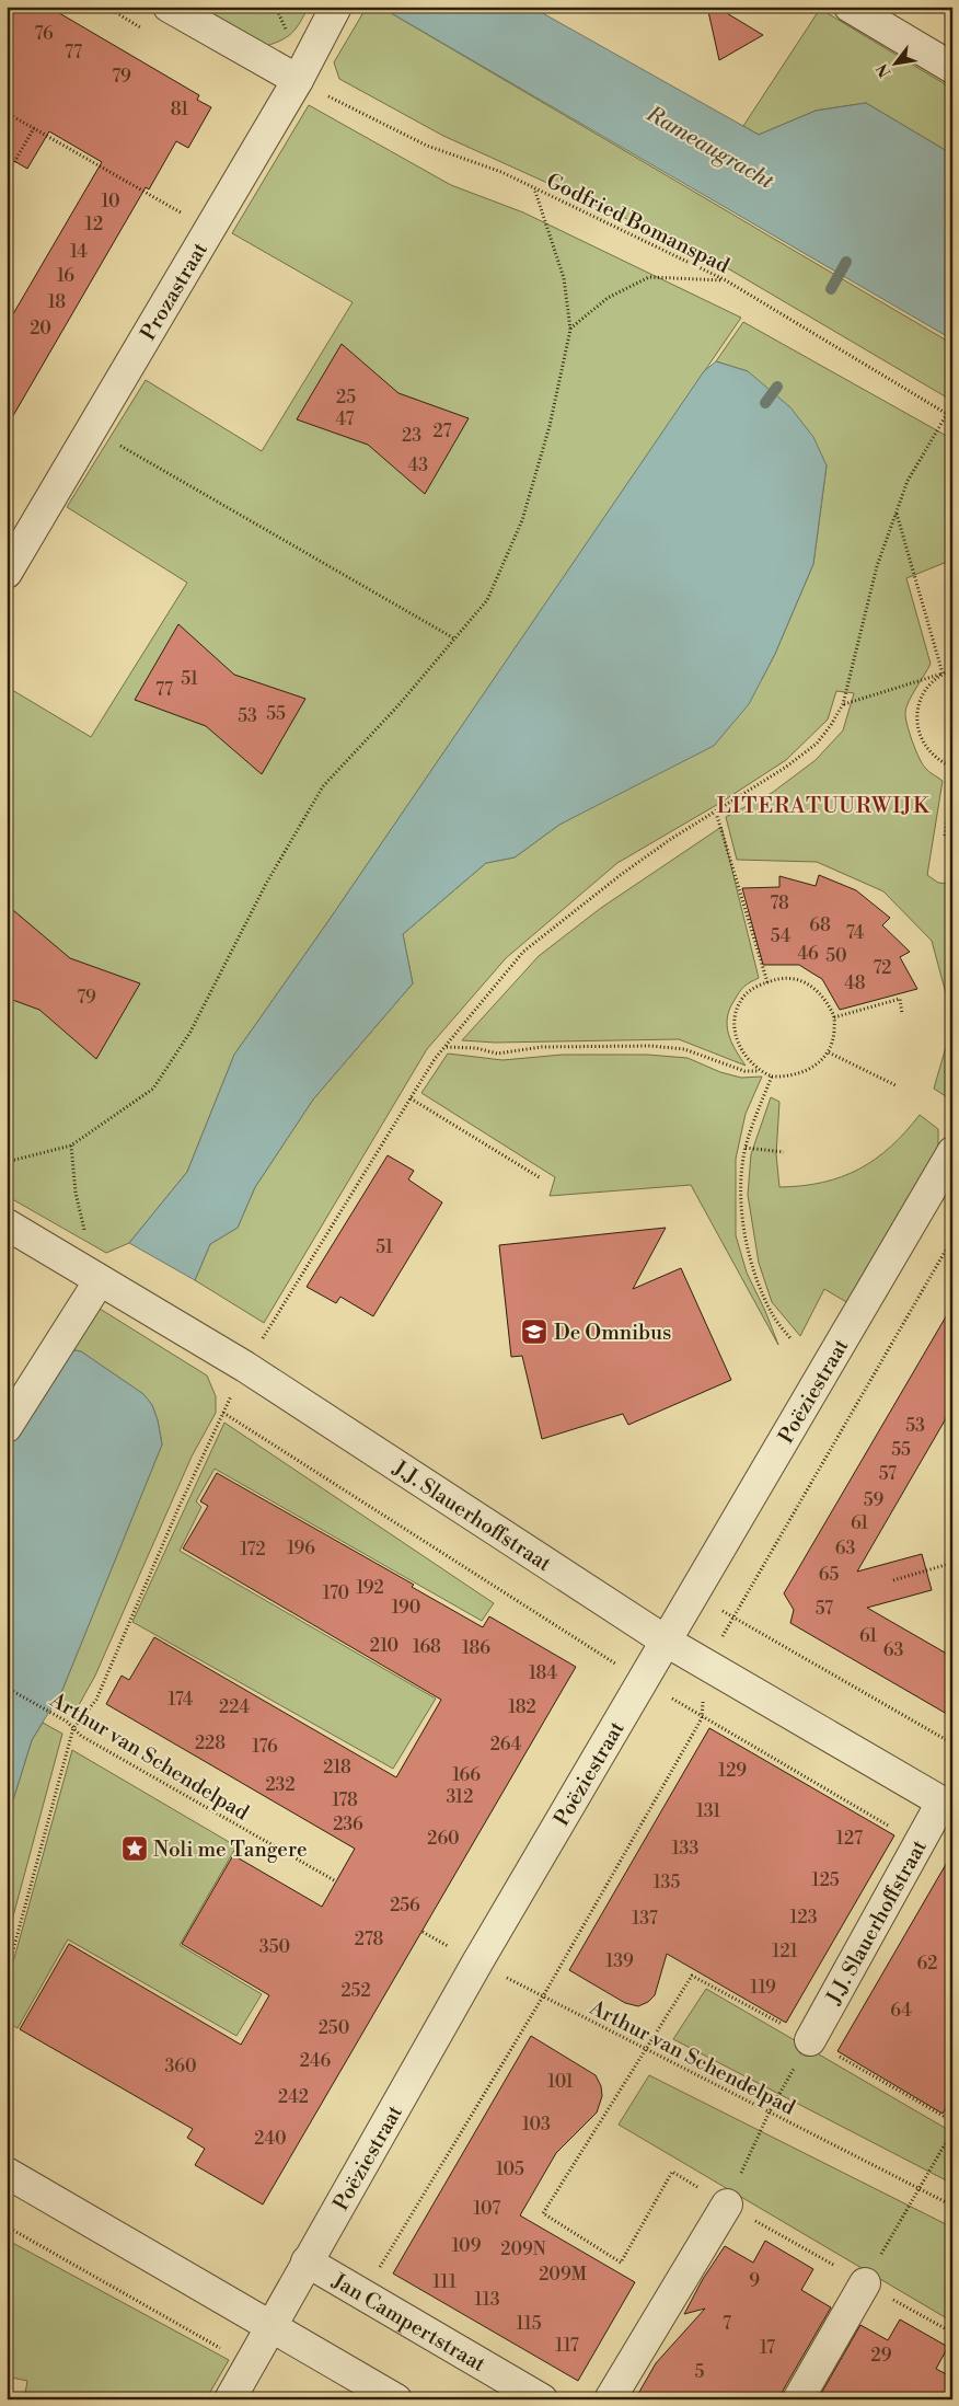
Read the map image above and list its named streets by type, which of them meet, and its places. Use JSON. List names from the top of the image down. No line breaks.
{"streets":{"street":["Prozastraat","Poëziestraat","J.J. Slauerhoffstraat","Jan Campertstraat"],"path":["Godfried Bomanspad","Arthur van Schendelpad"]},"crossings":[["Godfried Bomanspad","Prozastraat"],["Poëziestraat","J.J. Slauerhoffstraat"],["Poëziestraat","Arthur van Schendelpad"],["Poëziestraat","Jan Campertstraat"]],"districts":["LITERATUURWIJK"],"water":["Rameaugracht"],"places":{"school or university":["De Omnibus"],"place":["Noli me Tangere"]},"house_numbers":["76","77","79","81","10","12","14","16","18","20","25","47","27","23","43","51","77","55","53","78","68","74","54","46","50","72","48","79","51","53","55","57","59","61","196","63","172","65","192","170","190","57","61","210","168","186","63","184","174","224","182","228","264","176","218","129","166","232","312","178","131","236","260","127","133","125","135","256","123","137","278","350","121","139","62","119","252","64","250","246","360","101","242","103","240","105","107","109","209N","209M","9","111","113","115","7","117","17","29","5"],"north":"bottom left"}
